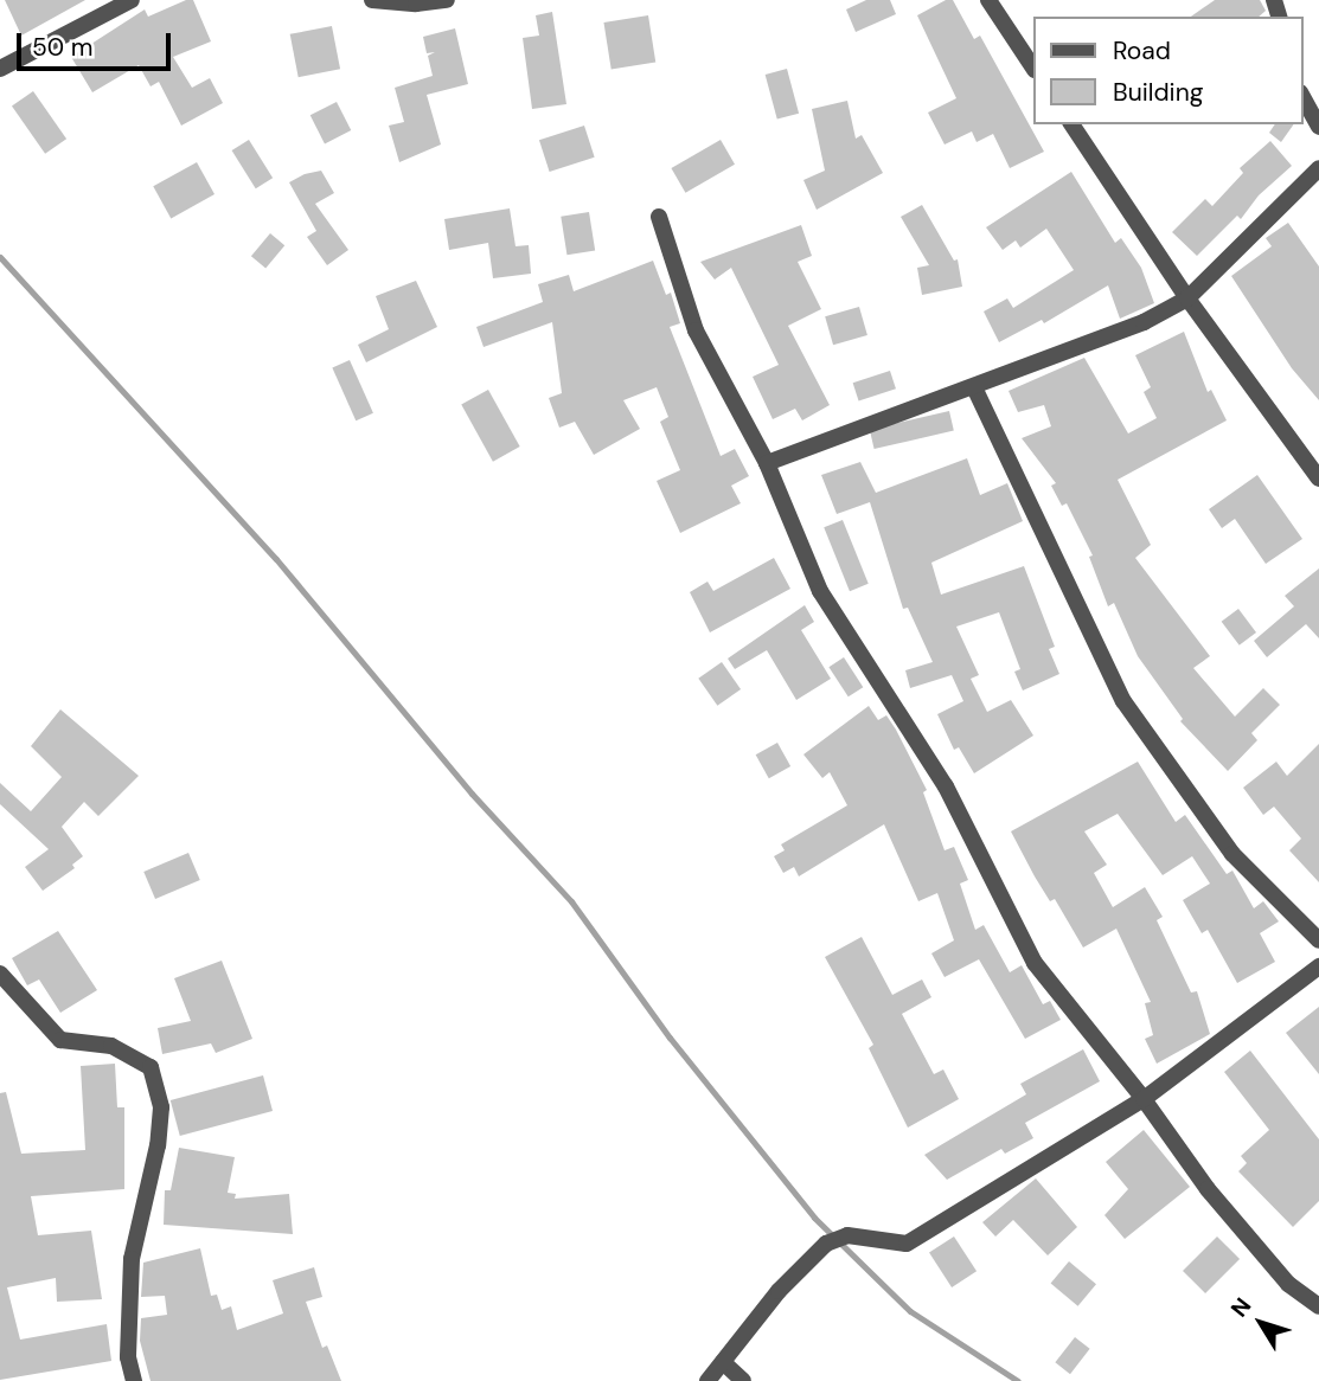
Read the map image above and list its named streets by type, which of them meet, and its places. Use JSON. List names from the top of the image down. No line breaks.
{"legend":["Road","Building"],"scale_bar":"50 m","north":"top left"}
